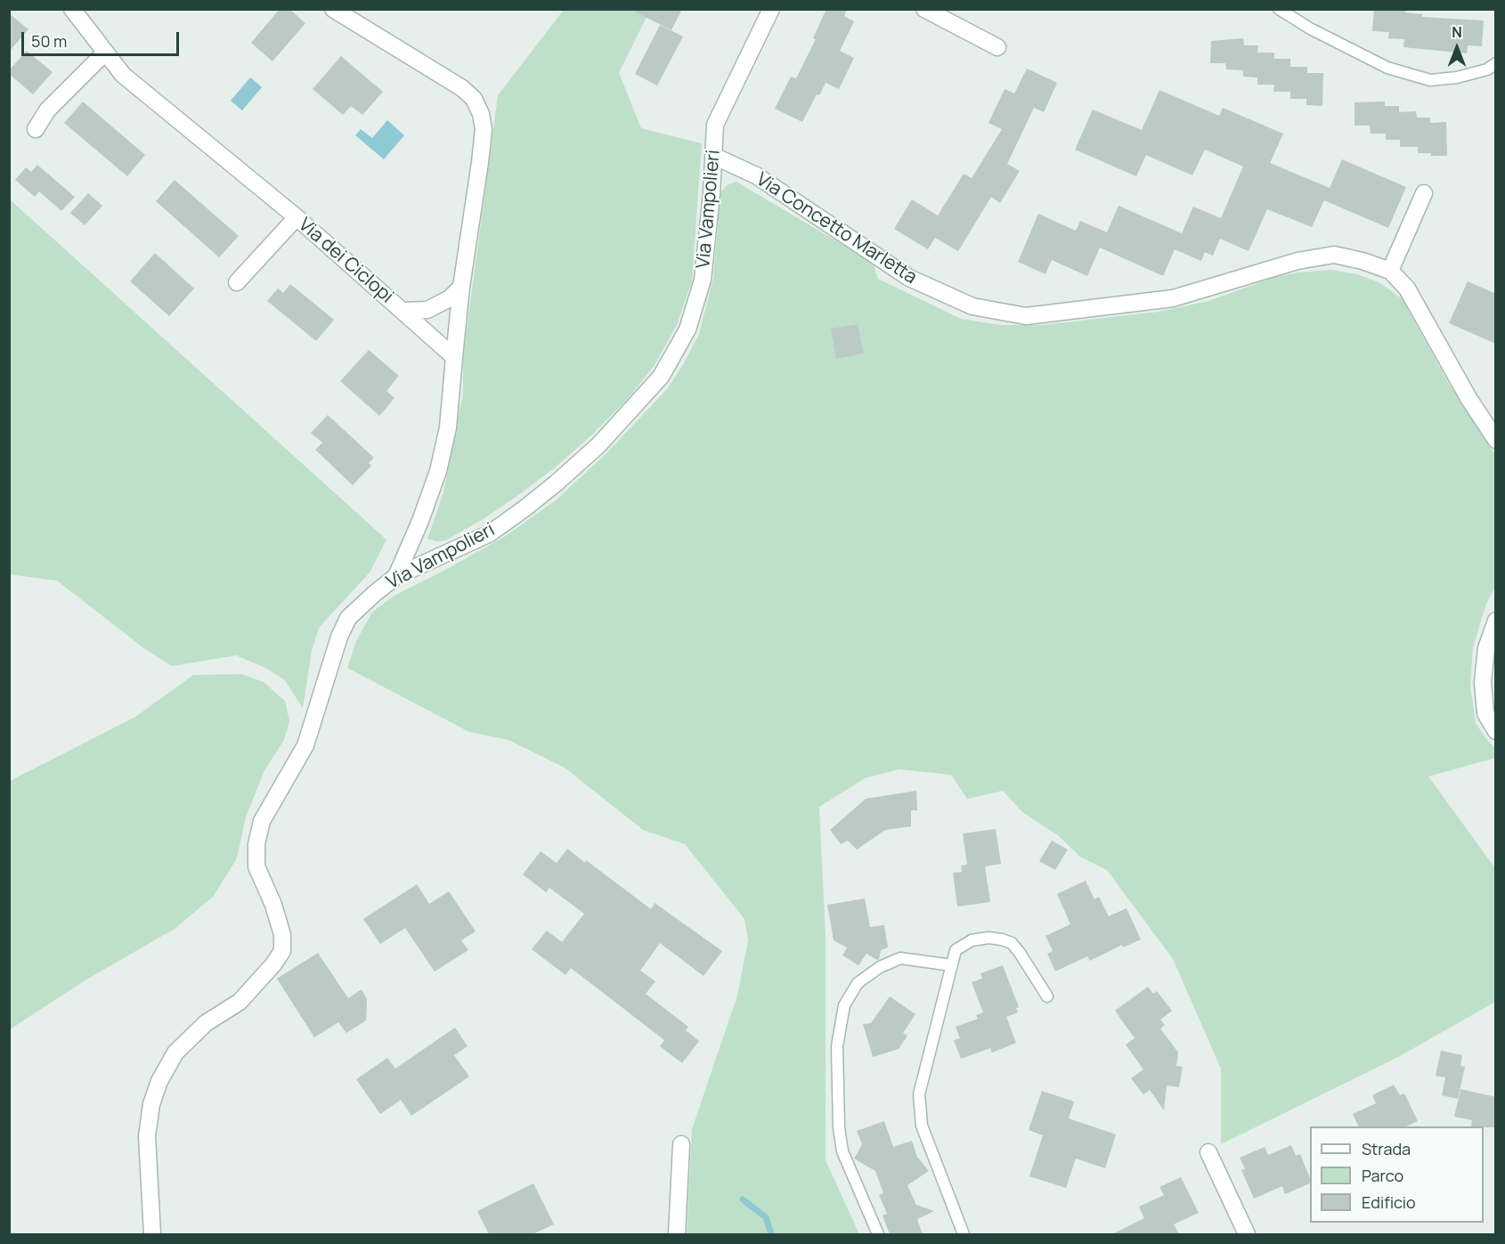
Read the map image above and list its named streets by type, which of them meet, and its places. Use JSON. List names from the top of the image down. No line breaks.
{"streets":{"street":["Via Vampolieri","Via Concetto Marletta","Via dei Ciclopi"]},"crossings":[["Via Vampolieri","Via Concetto Marletta"]],"legend":["Strada","Parco","Edificio"],"scale_bar":"50 m","north":"top"}
